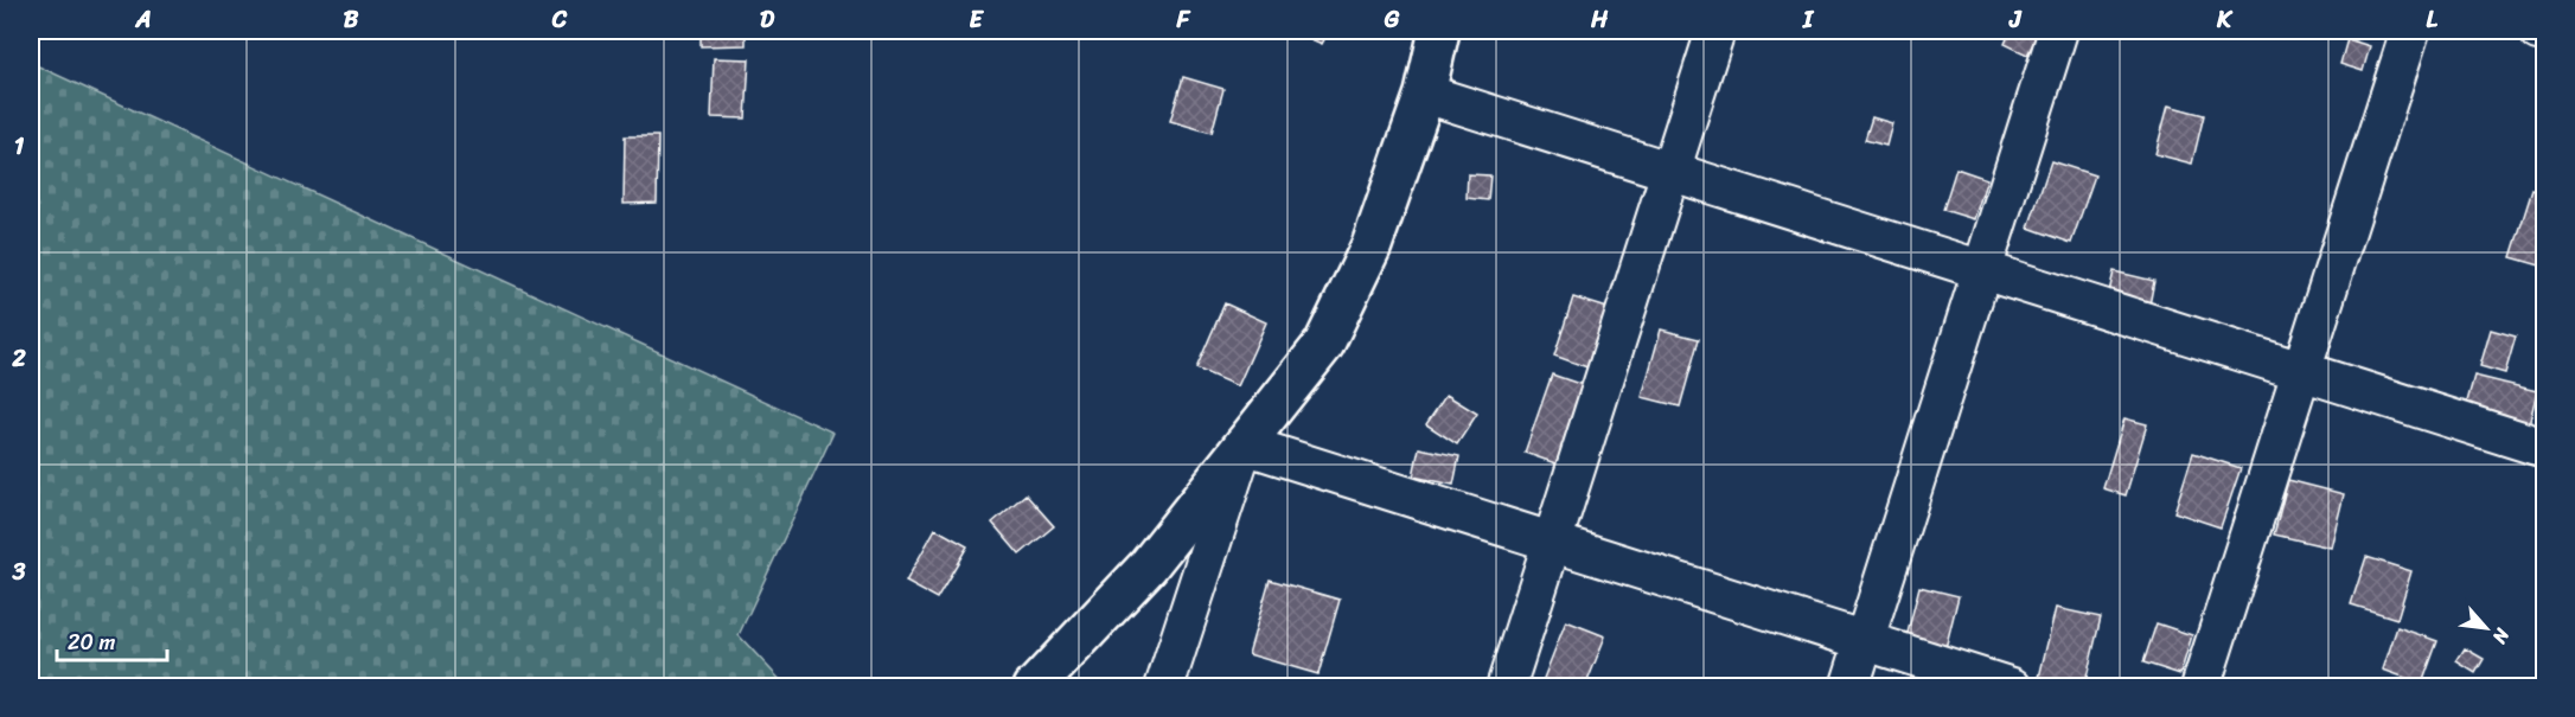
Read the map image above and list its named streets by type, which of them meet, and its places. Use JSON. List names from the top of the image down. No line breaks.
{"scale_bar":"20 m","north":"bottom right","grid":{"columns":["A","B","C","D","E","F","G","H","I","J","K","L"],"rows":["1","2","3"]}}
